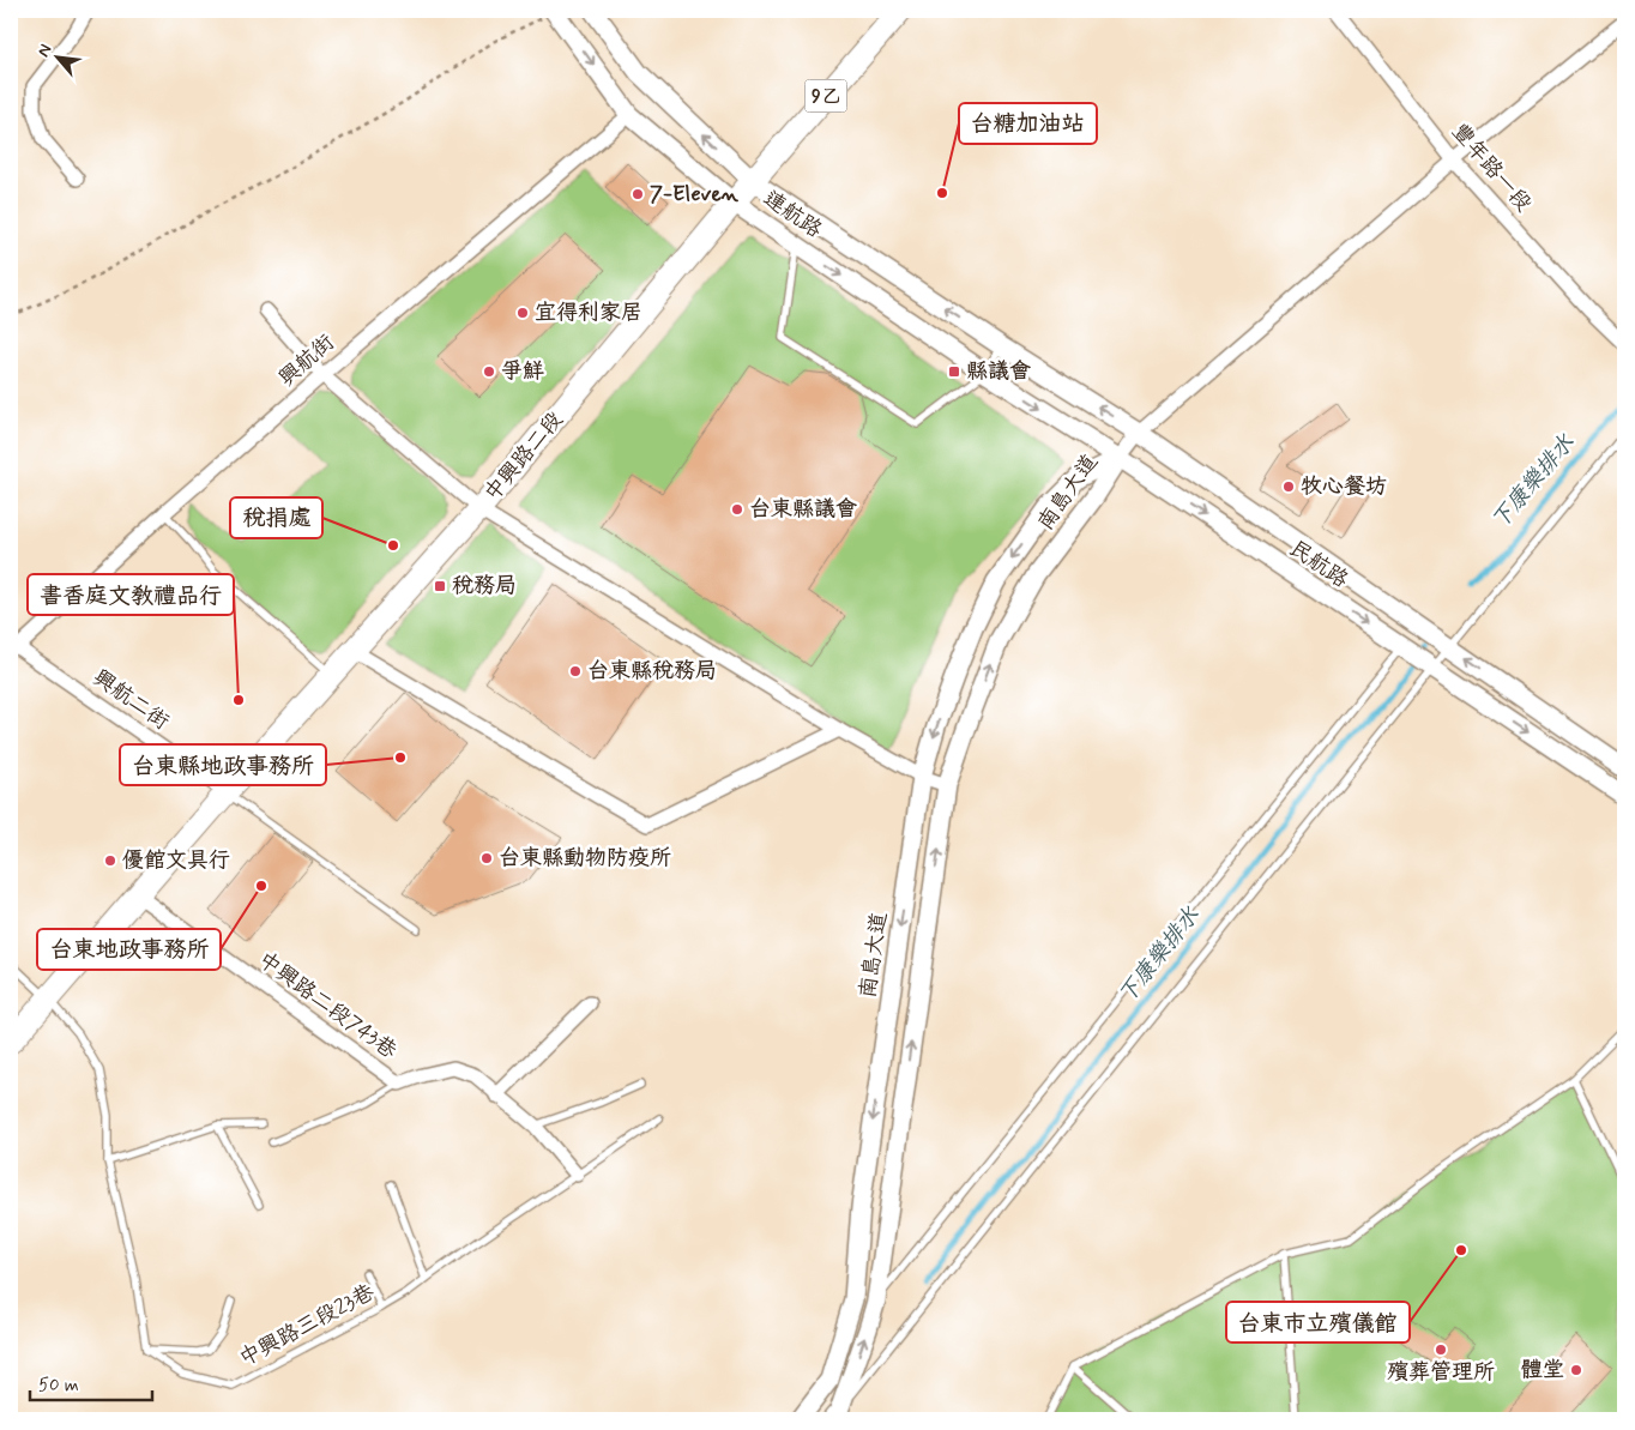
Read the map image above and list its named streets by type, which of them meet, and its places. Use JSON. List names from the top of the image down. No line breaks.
{"streets":{"main road":["9乙","中興路二段"],"street":["豐年路一段","連航路","興航街","南島大道","民航路","興航二街","中興路二段743巷"],"lane":["中興路三段23巷"]},"crossings":[["9乙","中興路二段"],["9乙","中興路二段743巷"],["連航路","興航街"],["連航路","中興路二段"],["連航路","民航路"],["興航街","興航二街"],["中興路二段","興航二街"],["中興路二段","中興路二段743巷"],["南島大道","民航路"],["中興路二段743巷","中興路三段23巷"]],"water":["下康樂排水"],"places":{"other":["台糖加油站","7-Eleven","宜得利家居","爭鮮","牧心餐坊","台東縣議會","稅捐處","台東縣稅務局","書香庭文教禮品行","台東縣地政事務所","台東縣動物防疫所","優館文具行","台東地政事務所","台東市立殯儀館","殯葬管理所","體堂"],"transit":["縣議會","稅務局"]},"scale_bar":"50 m","north":"top left"}
